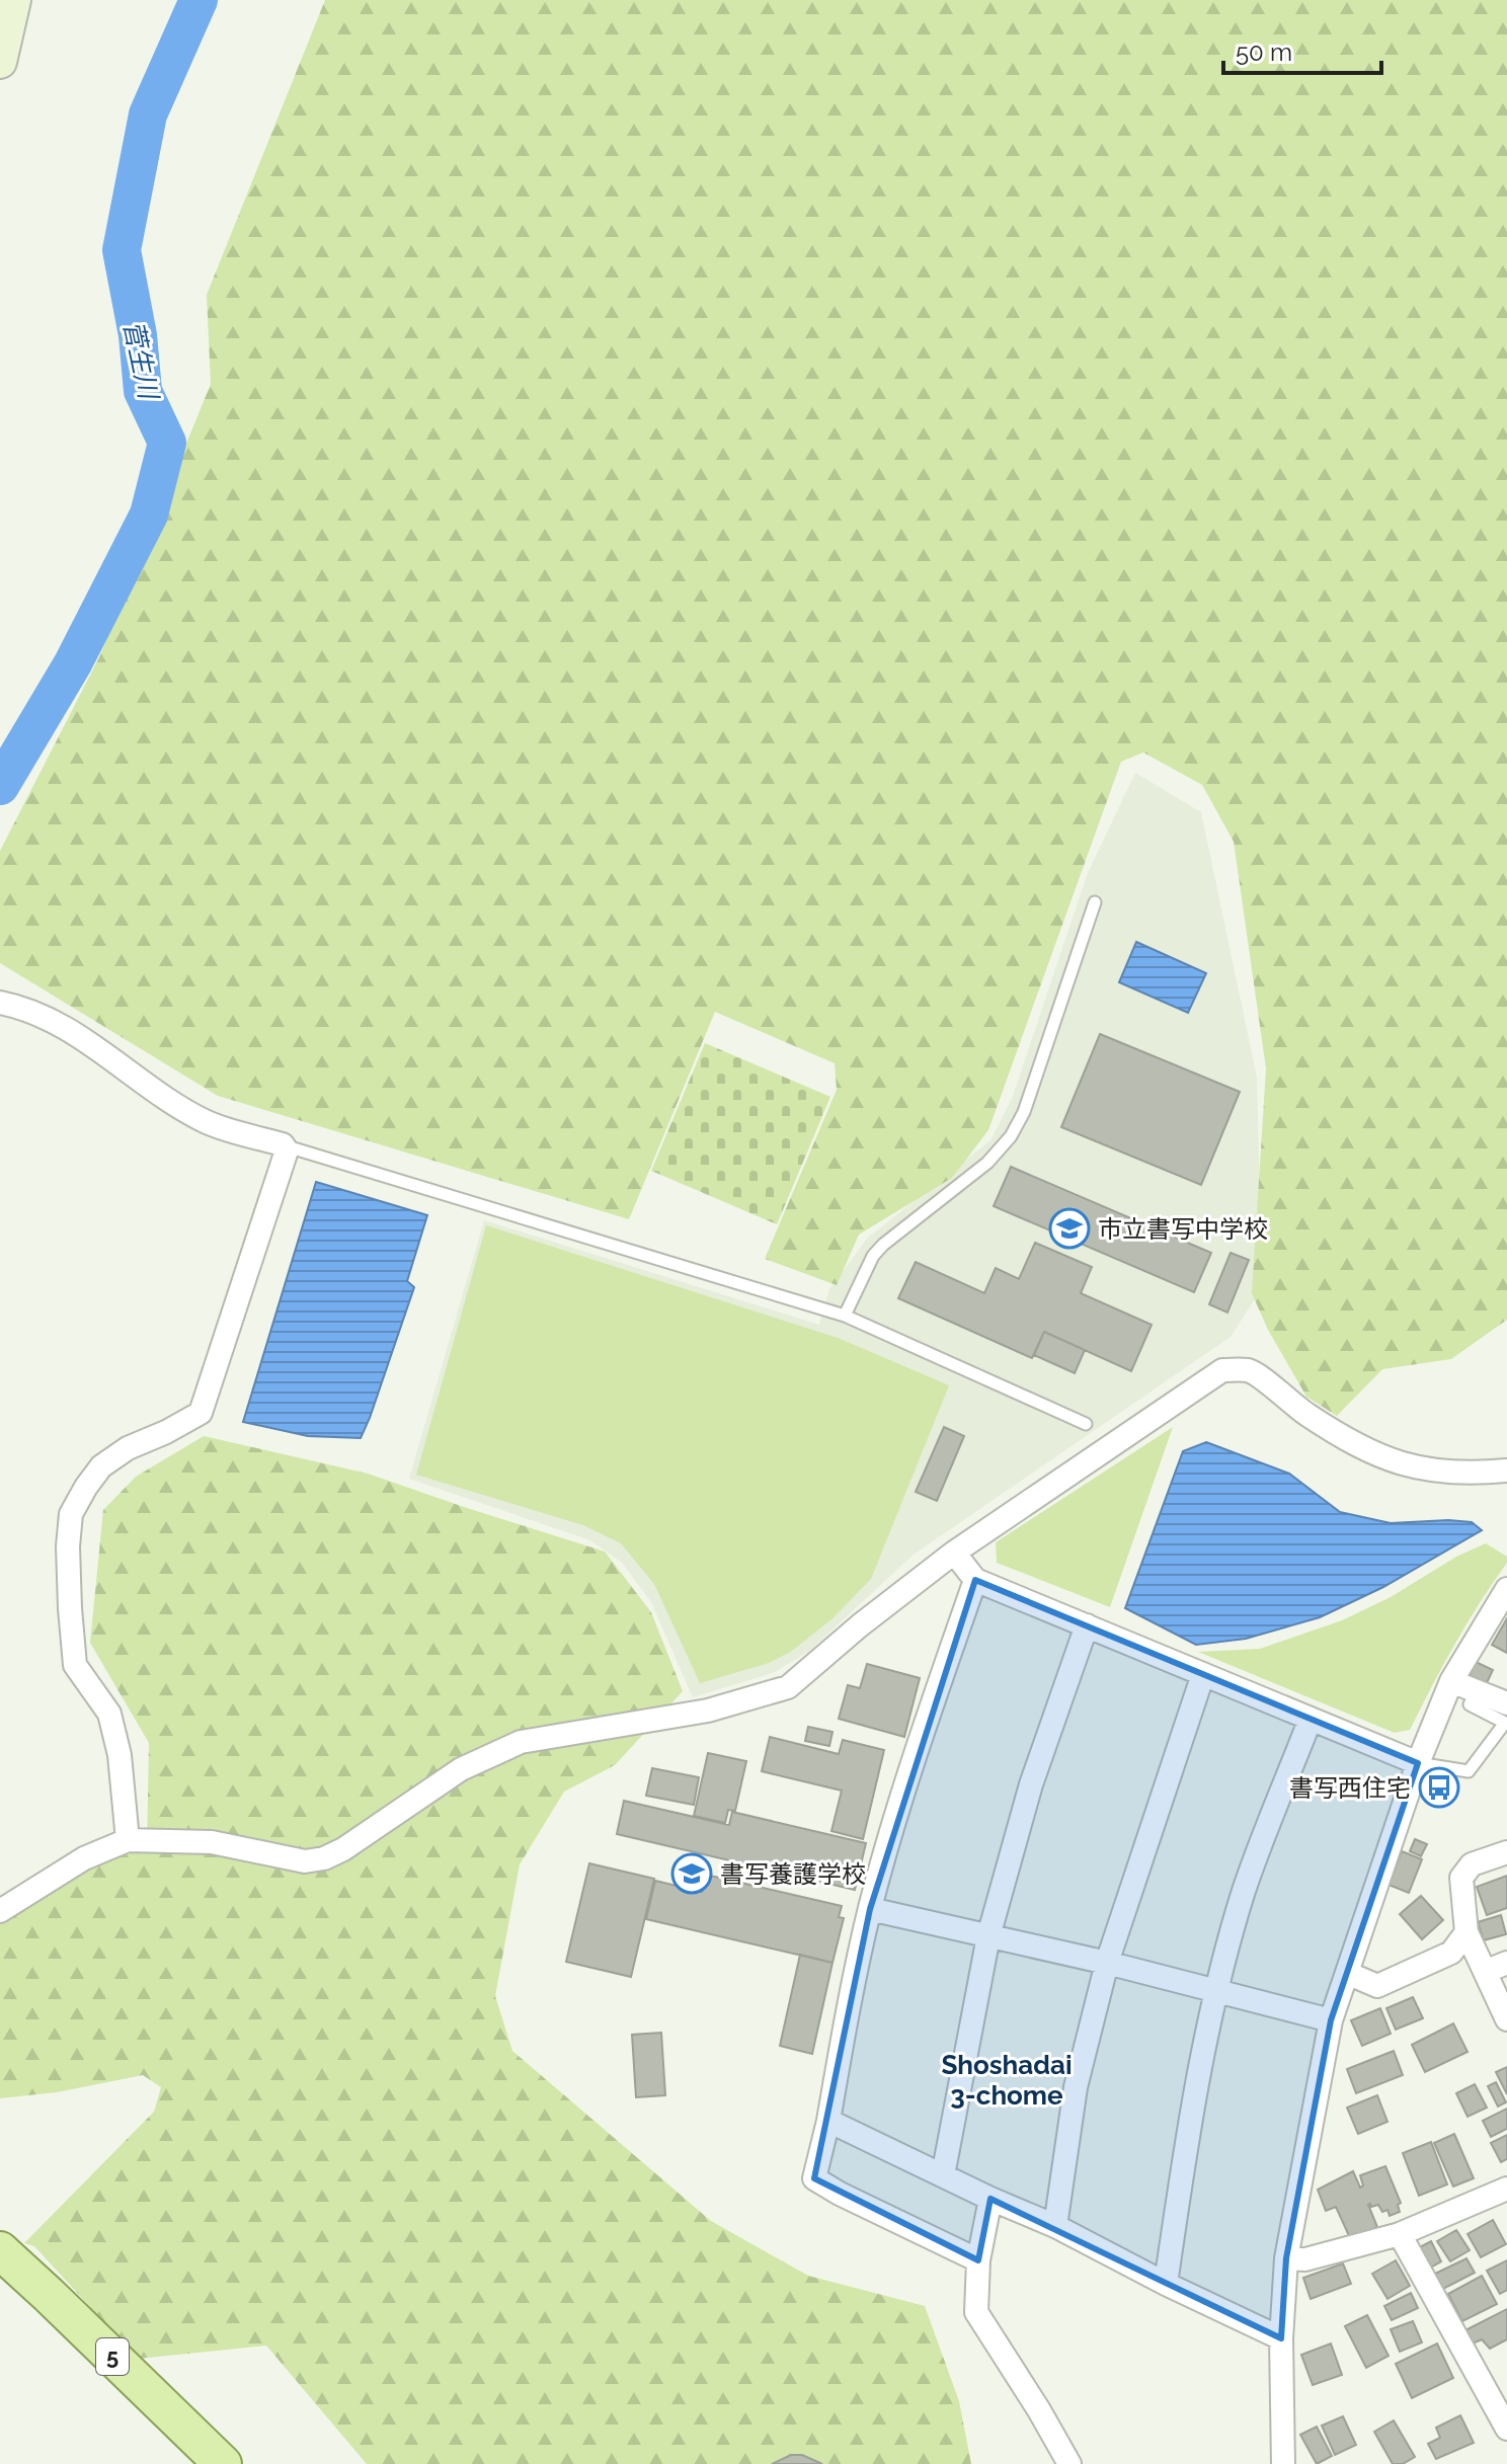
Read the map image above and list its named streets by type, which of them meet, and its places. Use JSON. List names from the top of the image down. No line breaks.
{"streets":{"main road":["5"]},"districts":["Shoshadai 3-chome"],"water":["菅生川"],"places":{"school or university":["市立書写中学校","書写養護学校"],"bus stop":["書写西住宅"]},"scale_bar":"50 m"}
